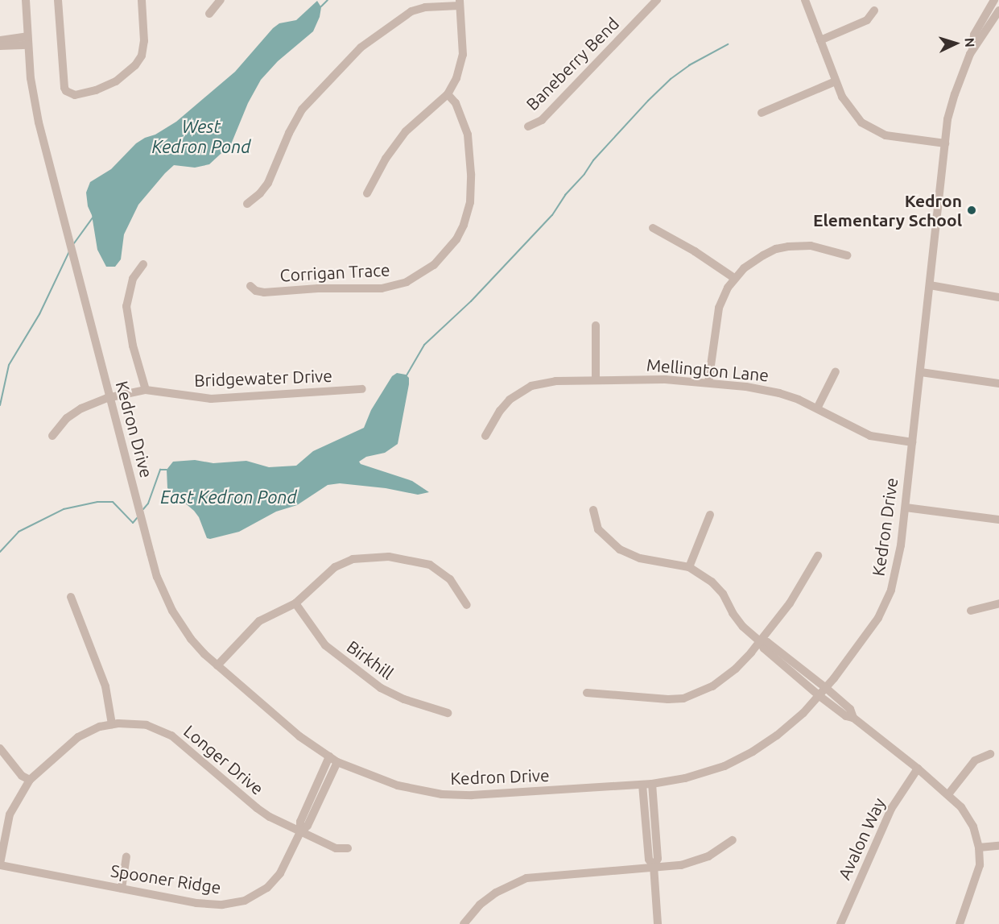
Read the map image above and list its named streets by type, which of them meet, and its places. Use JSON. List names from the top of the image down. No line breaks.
{"streets":{"street":["Baneberry Bend","Corrigan Trace","Mellington Lane","Bridgewater Drive","Kedron Drive","Birkhill","Longer Drive","Avalon Way","Spooner Ridge"]},"crossings":[["Mellington Lane","Kedron Drive"],["Bridgewater Drive","Kedron Drive"],["Kedron Drive","Spooner Ridge"],["Longer Drive","Spooner Ridge"]],"water":["West Kedron Pond","East Kedron Pond"],"places":["Kedron Elementary School"],"north":"right"}
